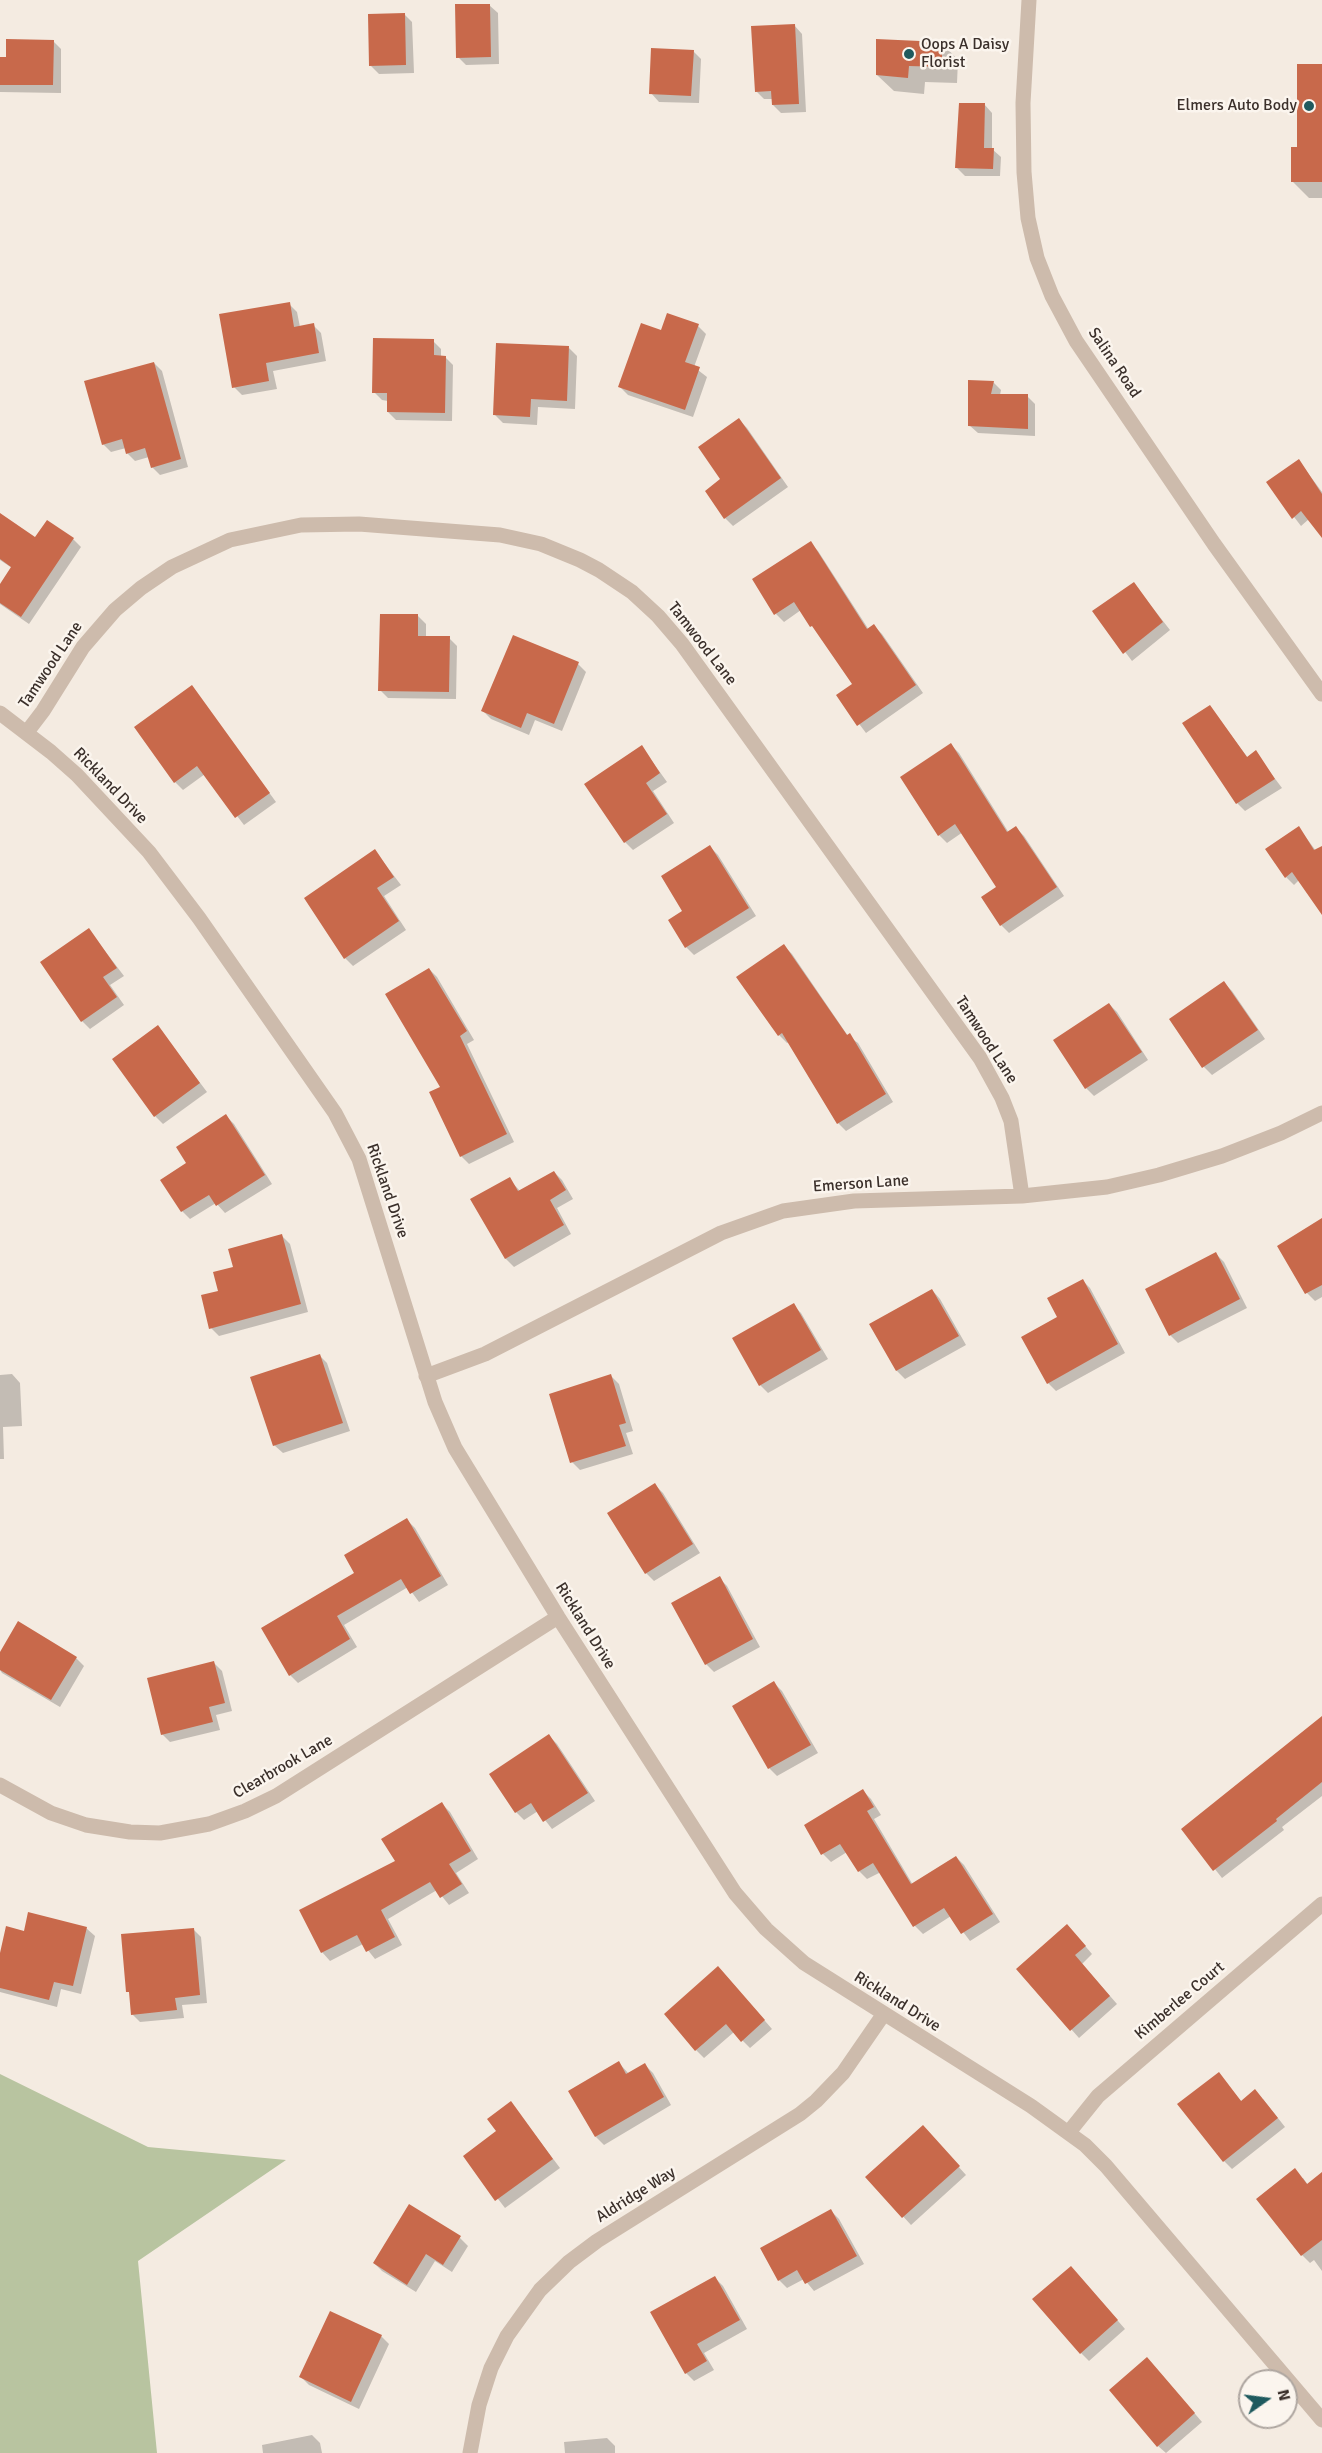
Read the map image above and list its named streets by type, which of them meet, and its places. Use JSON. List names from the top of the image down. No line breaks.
{"streets":{"street":["Salina Road","Tamwood Lane","Rickland Drive","Emerson Lane","Clearbrook Lane","Kimberlee Court","Aldridge Way"]},"crossings":[["Tamwood Lane","Rickland Drive"],["Tamwood Lane","Emerson Lane"],["Rickland Drive","Emerson Lane"],["Rickland Drive","Clearbrook Lane"],["Rickland Drive","Kimberlee Court"],["Rickland Drive","Aldridge Way"]],"places":["Oops A Daisy Florist","Elmers Auto Body"],"north":"right"}
